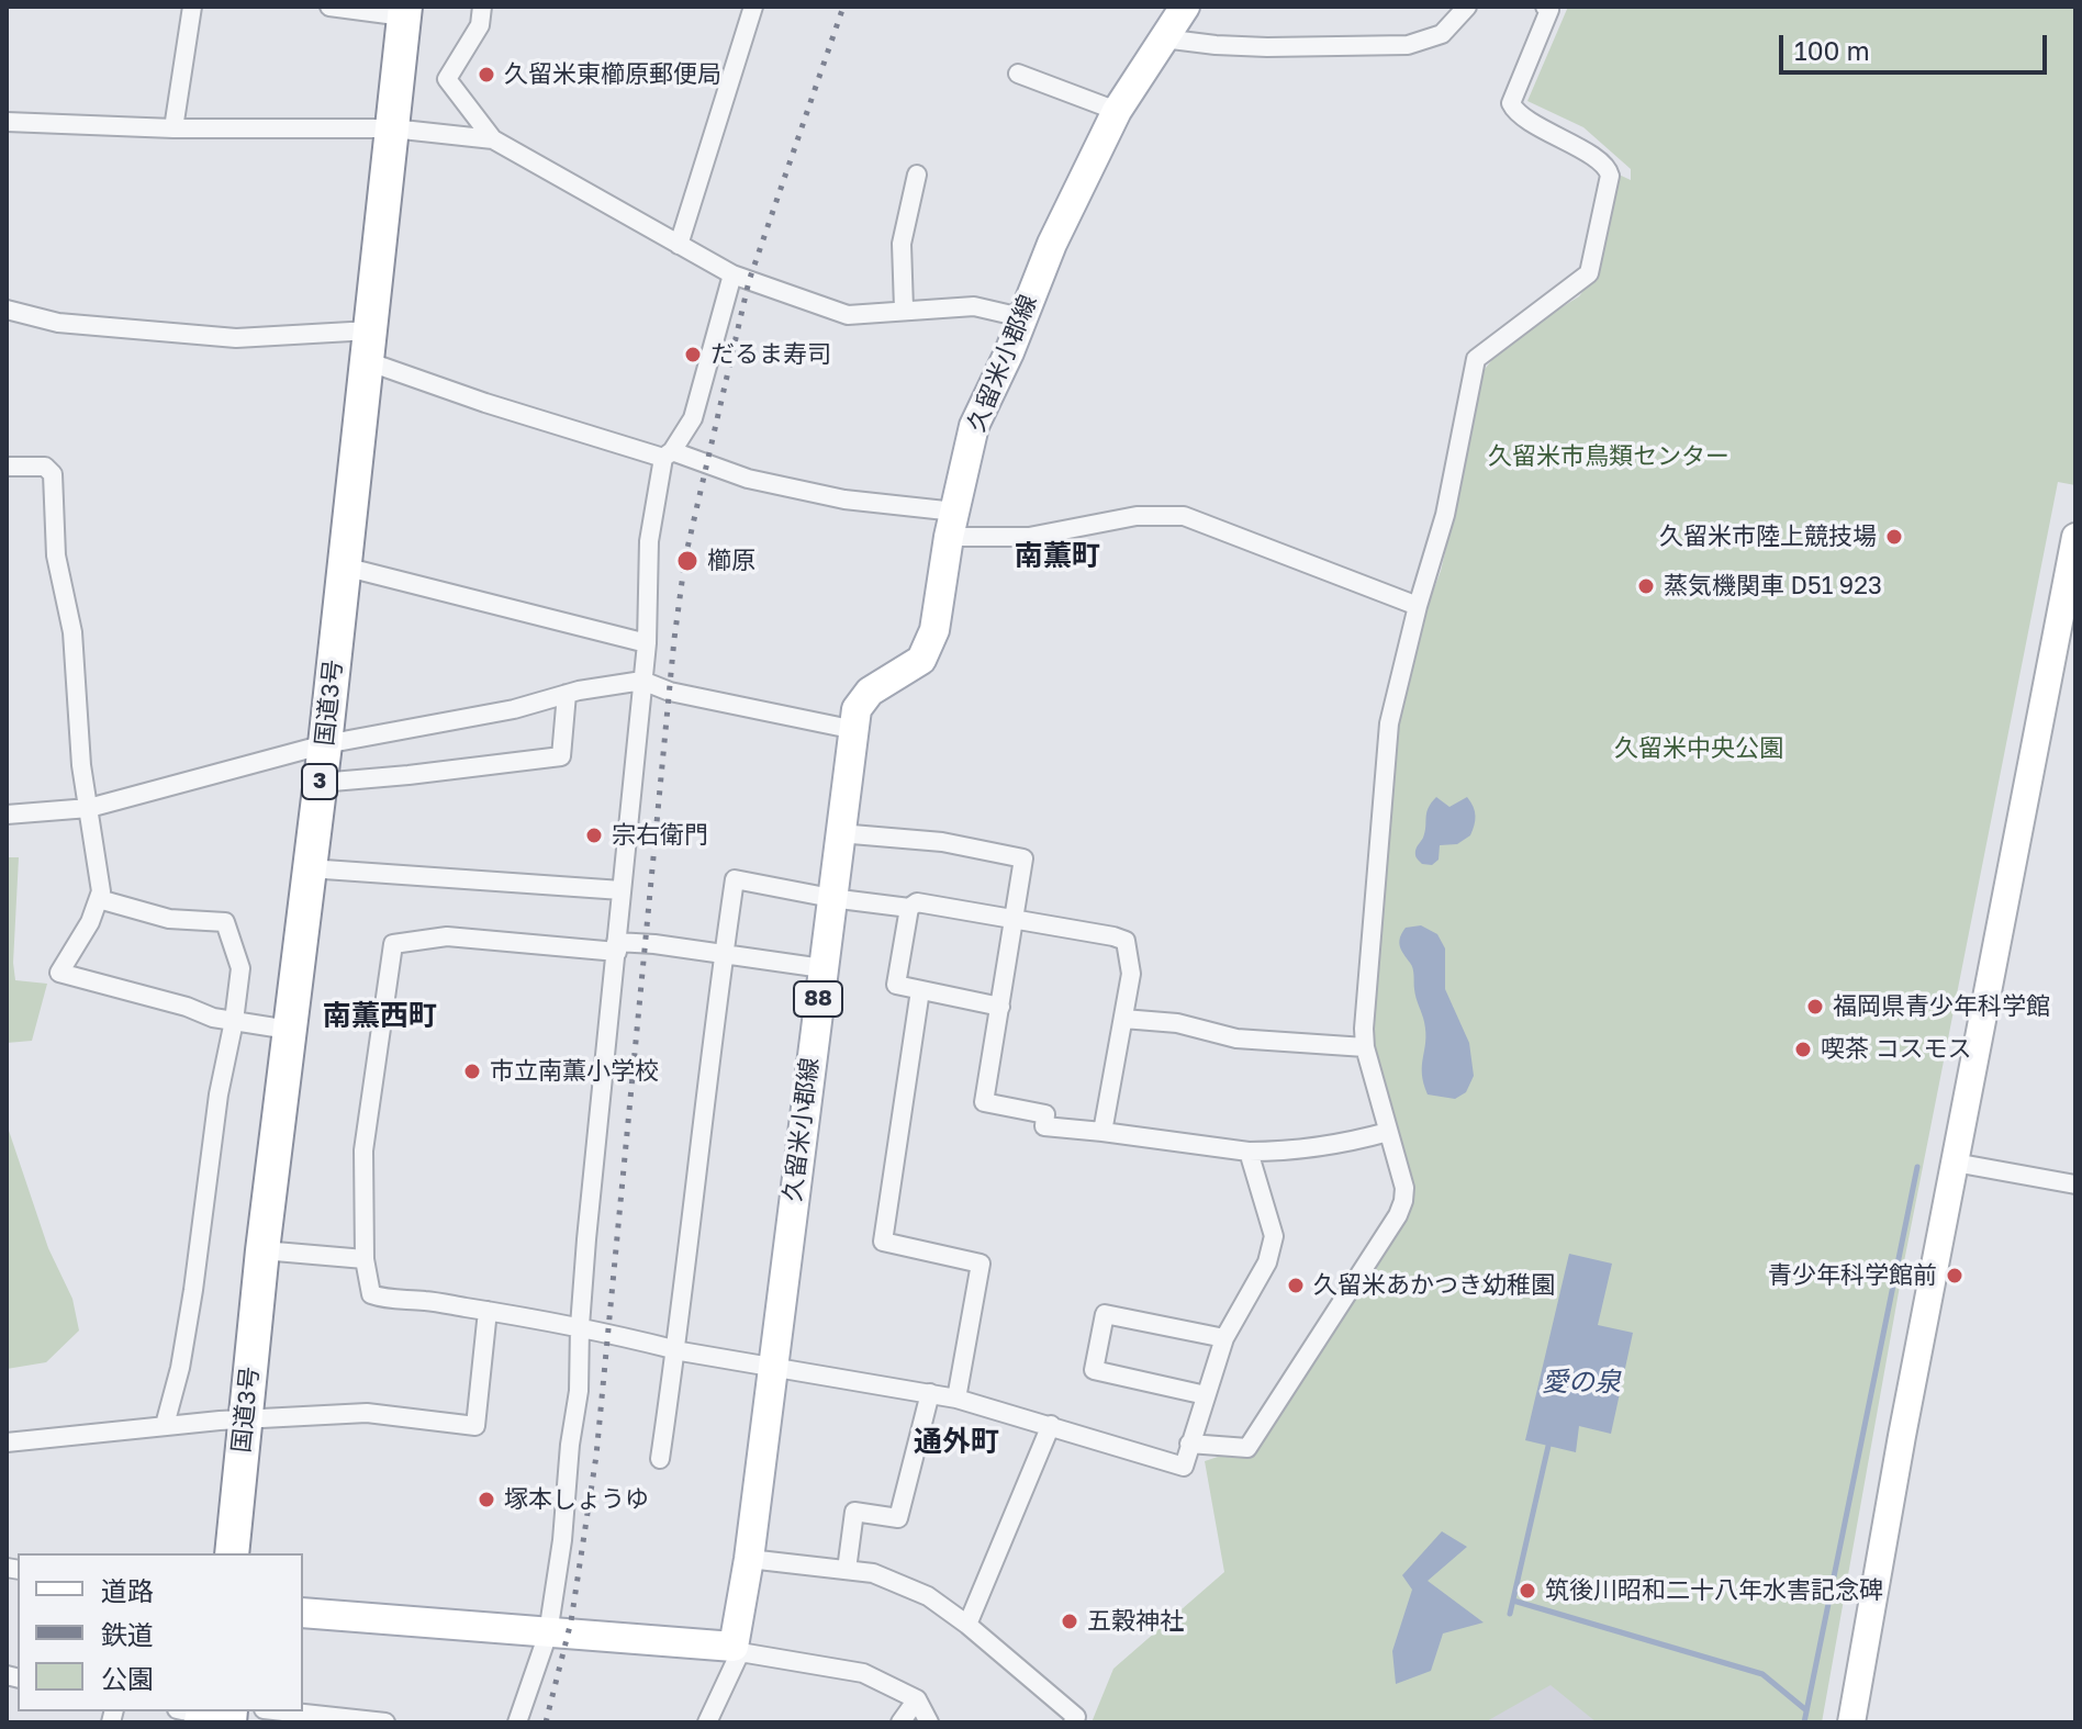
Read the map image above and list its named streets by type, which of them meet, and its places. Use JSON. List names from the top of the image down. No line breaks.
{"streets":{"highway":["国道3号","3"],"main road":["久留米小郡線","88"]},"districts":["南薫町","南薫西町","通外町"],"water":["愛の泉"],"parks":["久留米市鳥類センター","久留米中央公園"],"places":["久留米東櫛原郵便局","だるま寿司","久留米市陸上競技場","櫛原","蒸気機関車 D51 923","宗右衛門","福岡県青少年科学館","喫茶 コスモス","市立南薫小学校","青少年科学館前","久留米あかつき幼稚園","塚本しょうゆ","筑後川昭和二十八年水害記念碑","五穀神社"],"legend":["道路","鉄道","公園"],"scale_bar":"100 m"}
